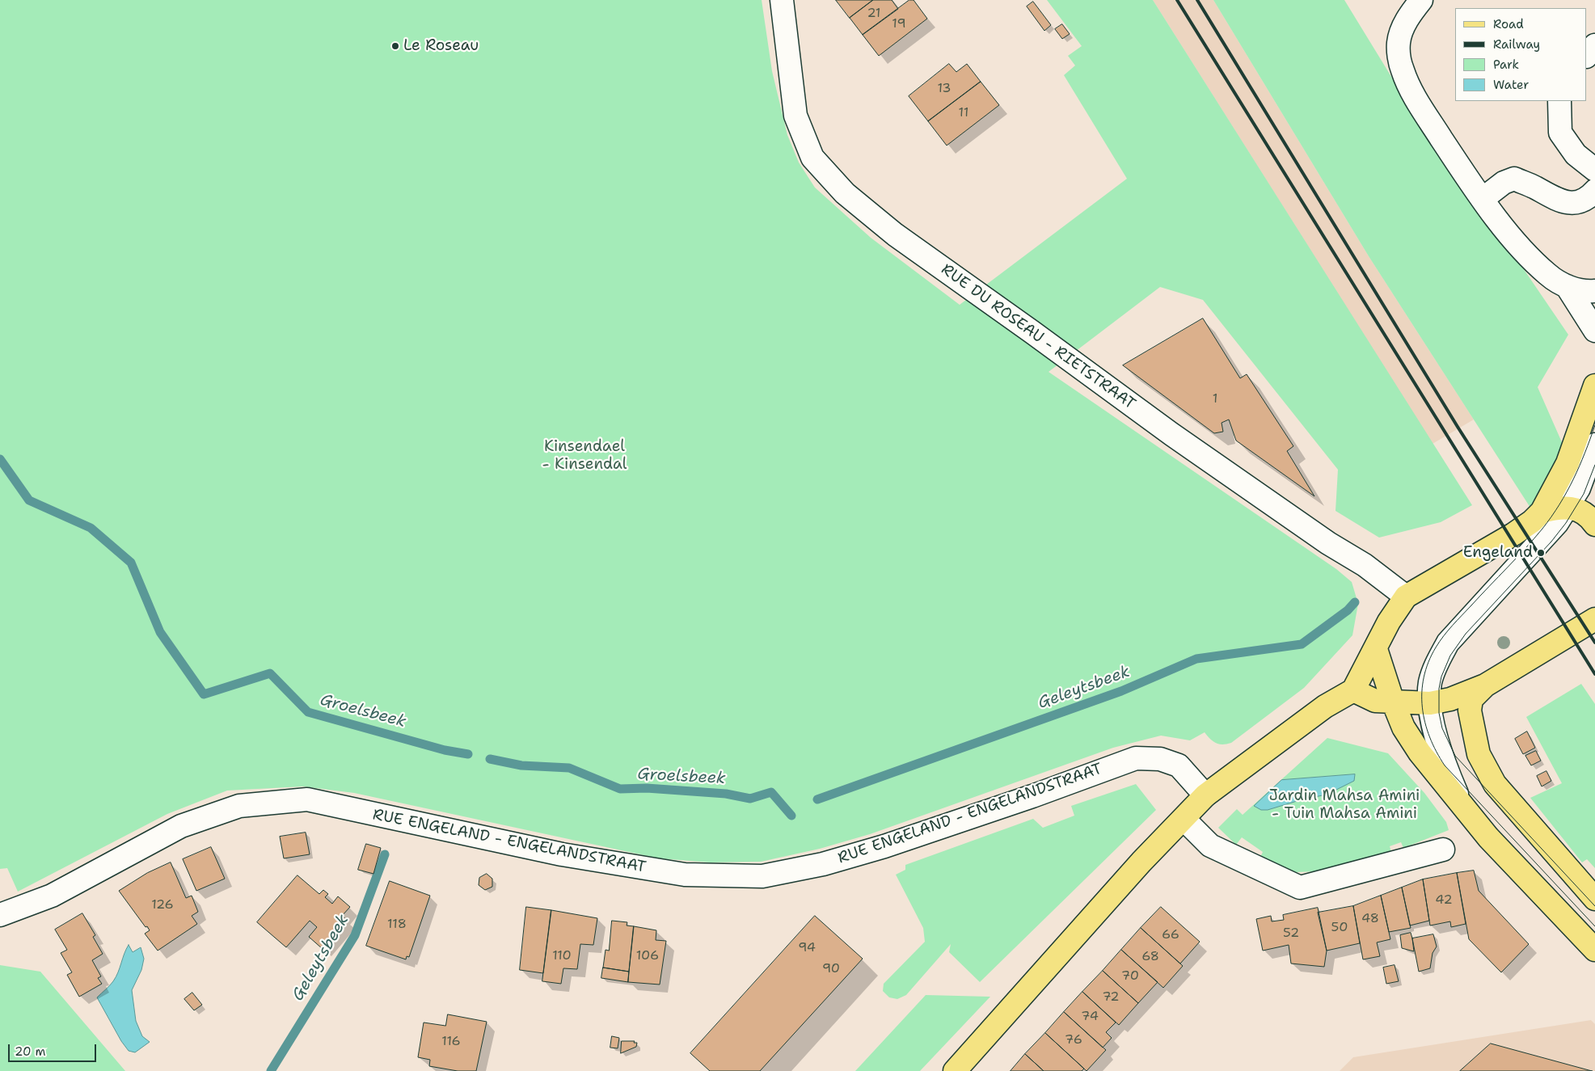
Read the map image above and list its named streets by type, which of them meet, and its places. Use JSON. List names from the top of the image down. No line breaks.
{"streets":{"street":["RUE DU ROSEAU - RIETSTRAAT","RUE ENGELAND - ENGELANDSTRAAT"]},"water":["Geleytsbeek","Groelsbeek"],"parks":["Kinsendael - Kinsendal","Jardin Mahsa Amini - Tuin Mahsa Amini"],"places":["Le Roseau","Engeland"],"house_numbers":["21","19","13","11","1","42","126","48","118","50","52","66","94","110","106","68","90","70","72","74","76","116"],"legend":["Road","Railway","Park","Water"],"scale_bar":"20 m"}
